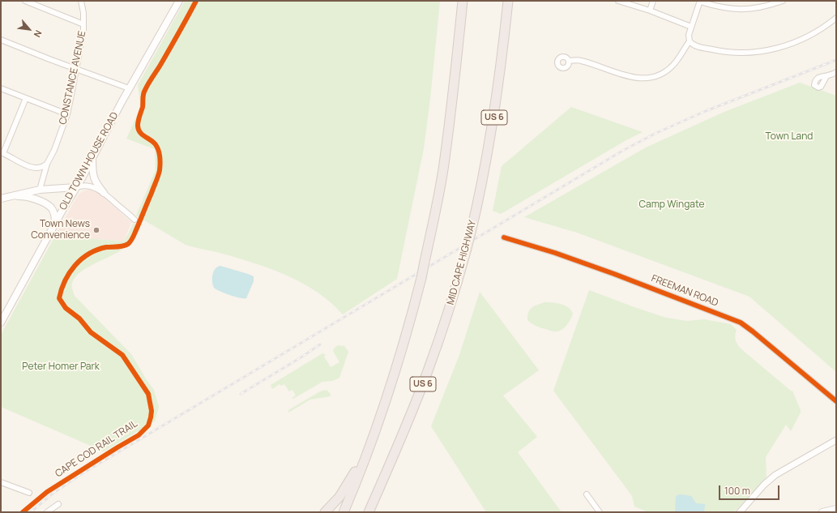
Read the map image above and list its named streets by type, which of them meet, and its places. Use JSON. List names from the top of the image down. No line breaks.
{"streets":{"highway":["US 6","MID CAPE HIGHWAY"],"main road":["OLD TOWN HOUSE ROAD"],"street":["CONSTANCE AVENUE","FREEMAN ROAD"],"cycle path":["CAPE COD RAIL TRAIL"]},"parks":["Town Land","Camp Wingate","Peter Homer Park"],"places":["Town News Convenience"],"scale_bar":"100 m","north":"bottom right"}
